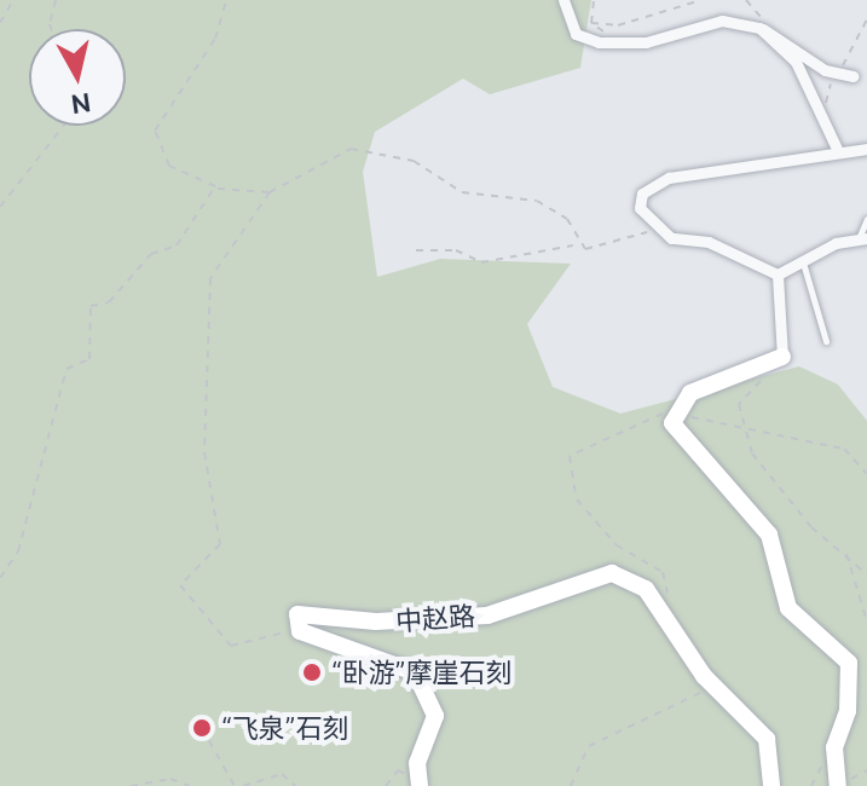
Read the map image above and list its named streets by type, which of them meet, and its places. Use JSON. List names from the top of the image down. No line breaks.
{"streets":{"street":["中赵路"]},"places":["“卧游”摩崖石刻","“飞泉”石刻"],"north":"bottom"}
